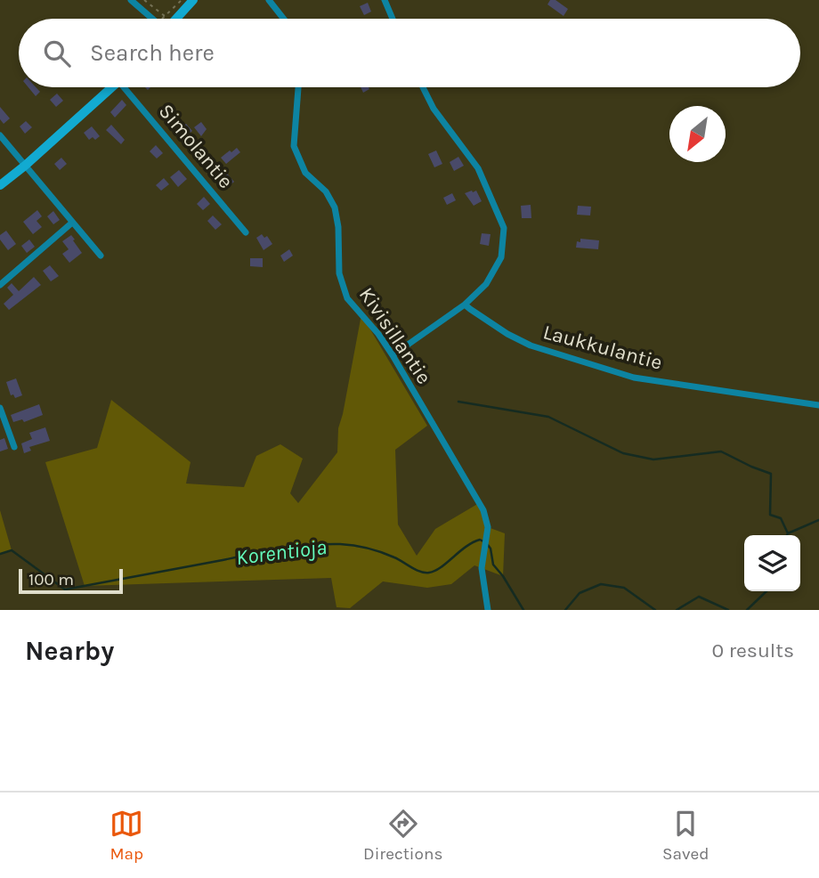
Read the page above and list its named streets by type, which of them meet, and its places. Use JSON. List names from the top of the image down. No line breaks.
{"streets":{"street":["Simolantie","Kivisillantie","Laukkulantie"]},"water":["Korentioja"],"scale_bar":"100 m","north":"bottom left","page":{"search":"Search here","scale":"100 m","heading":["Nearby","0 results"],"nav":["Map","Directions","Saved"]}}
